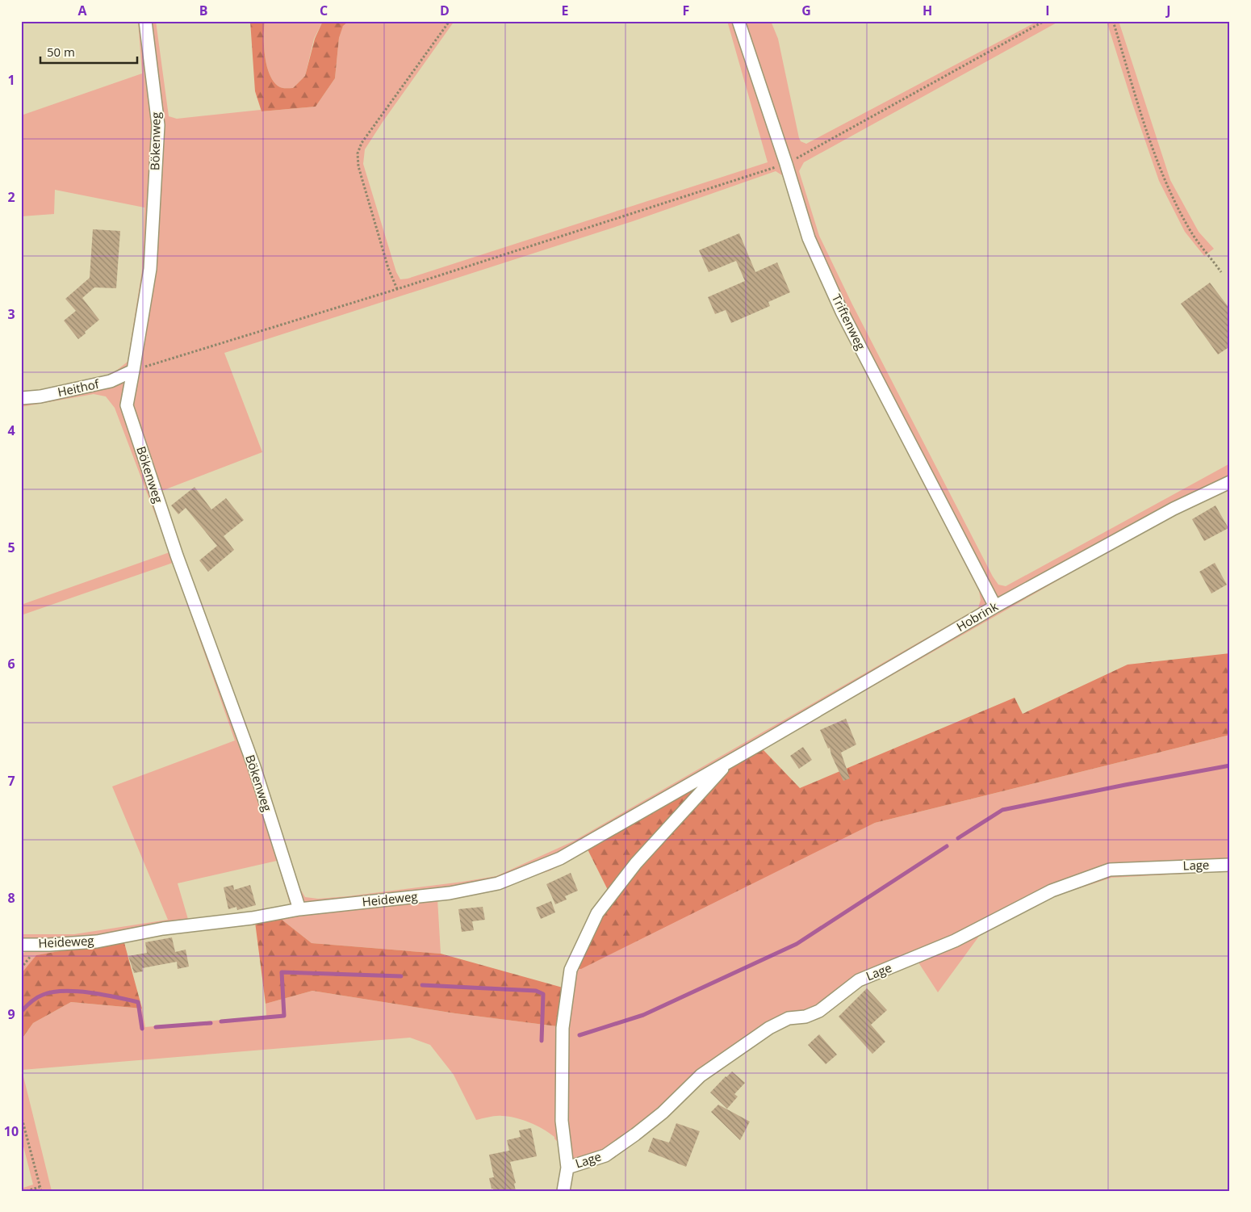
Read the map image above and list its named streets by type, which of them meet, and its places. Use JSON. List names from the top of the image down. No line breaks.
{"streets":{"street":["Bökenweg","Triftenweg","Heithof","Hobrink","Lage","Heideweg"]},"crossings":[["Bökenweg","Heithof"],["Bökenweg","Heideweg"],["Triftenweg","Hobrink"],["Hobrink","Lage"],["Hobrink","Heideweg"],["Lage","Heideweg"]],"scale_bar":"50 m","grid":{"columns":["A","B","C","D","E","F","G","H","I","J"],"rows":["1","2","3","4","5","6","7","8","9","10"]}}
